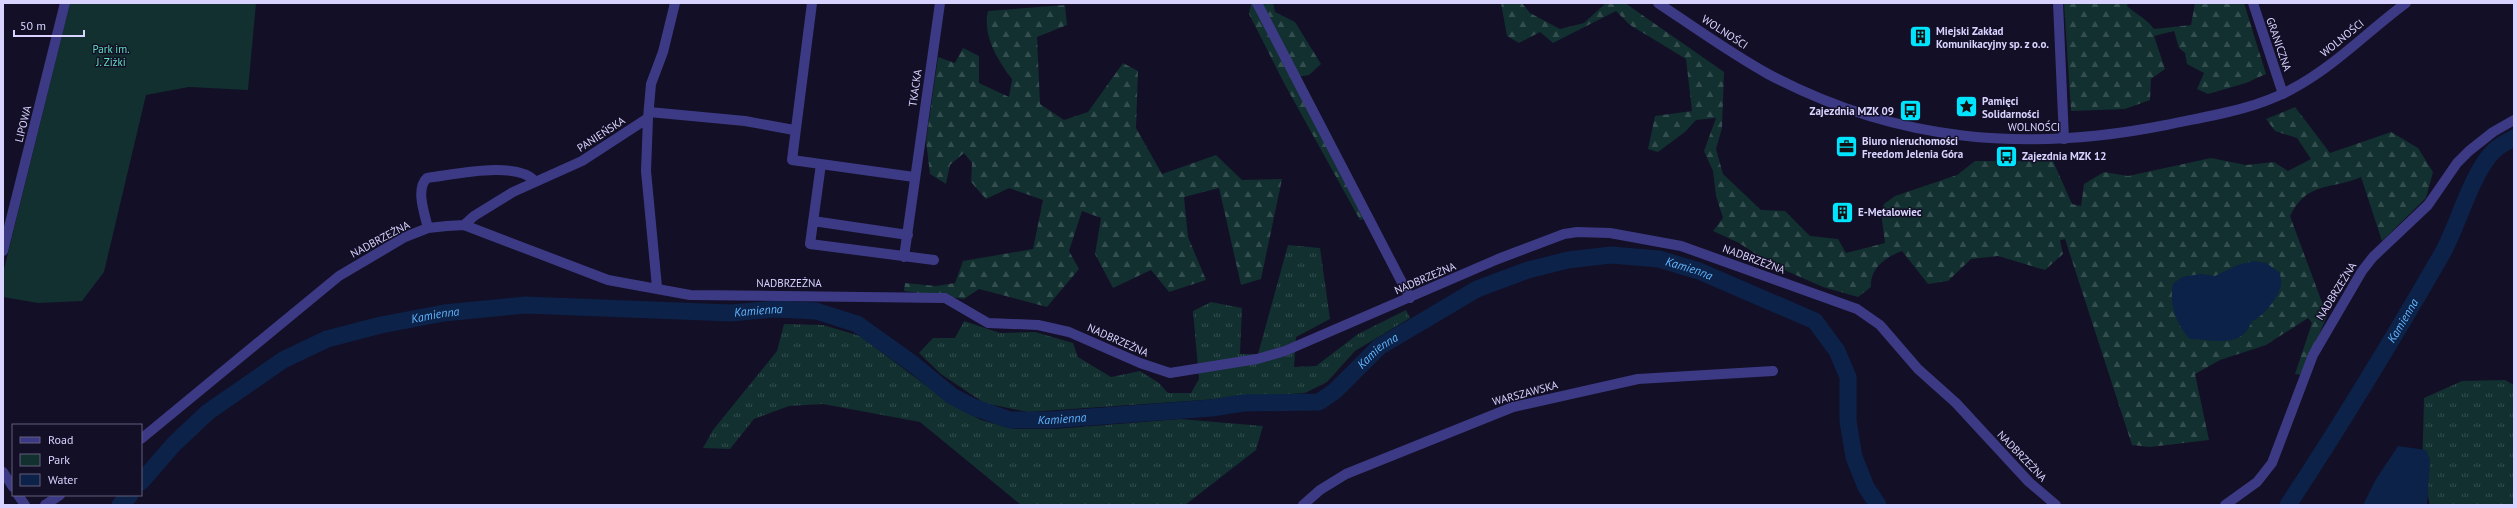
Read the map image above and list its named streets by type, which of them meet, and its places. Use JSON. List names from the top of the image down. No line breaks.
{"streets":{"street":["WOLNOŚCI","GRANICZNA","TKACKA","LIPOWA","PANIEŃSKA","NADBRZEŻNA","WARSZAWSKA"]},"crossings":[["WOLNOŚCI","GRANICZNA"],["PANIEŃSKA","NADBRZEŻNA"]],"water":["Kamienna"],"parks":["Park im. J. Ziżki"],"places":{"building":["Miejski Zakład Komunikacyjny sp. z o.o.","E-Metalowiec"],"place":["Pamięci Solidarności"],"bus stop":["Zajezdnia MZK 09","Zajezdnia MZK 12"],"office":["Biuro nieruchomości Freedom Jelenia Góra"]},"legend":["Road","Park","Water"],"scale_bar":"50 m"}
